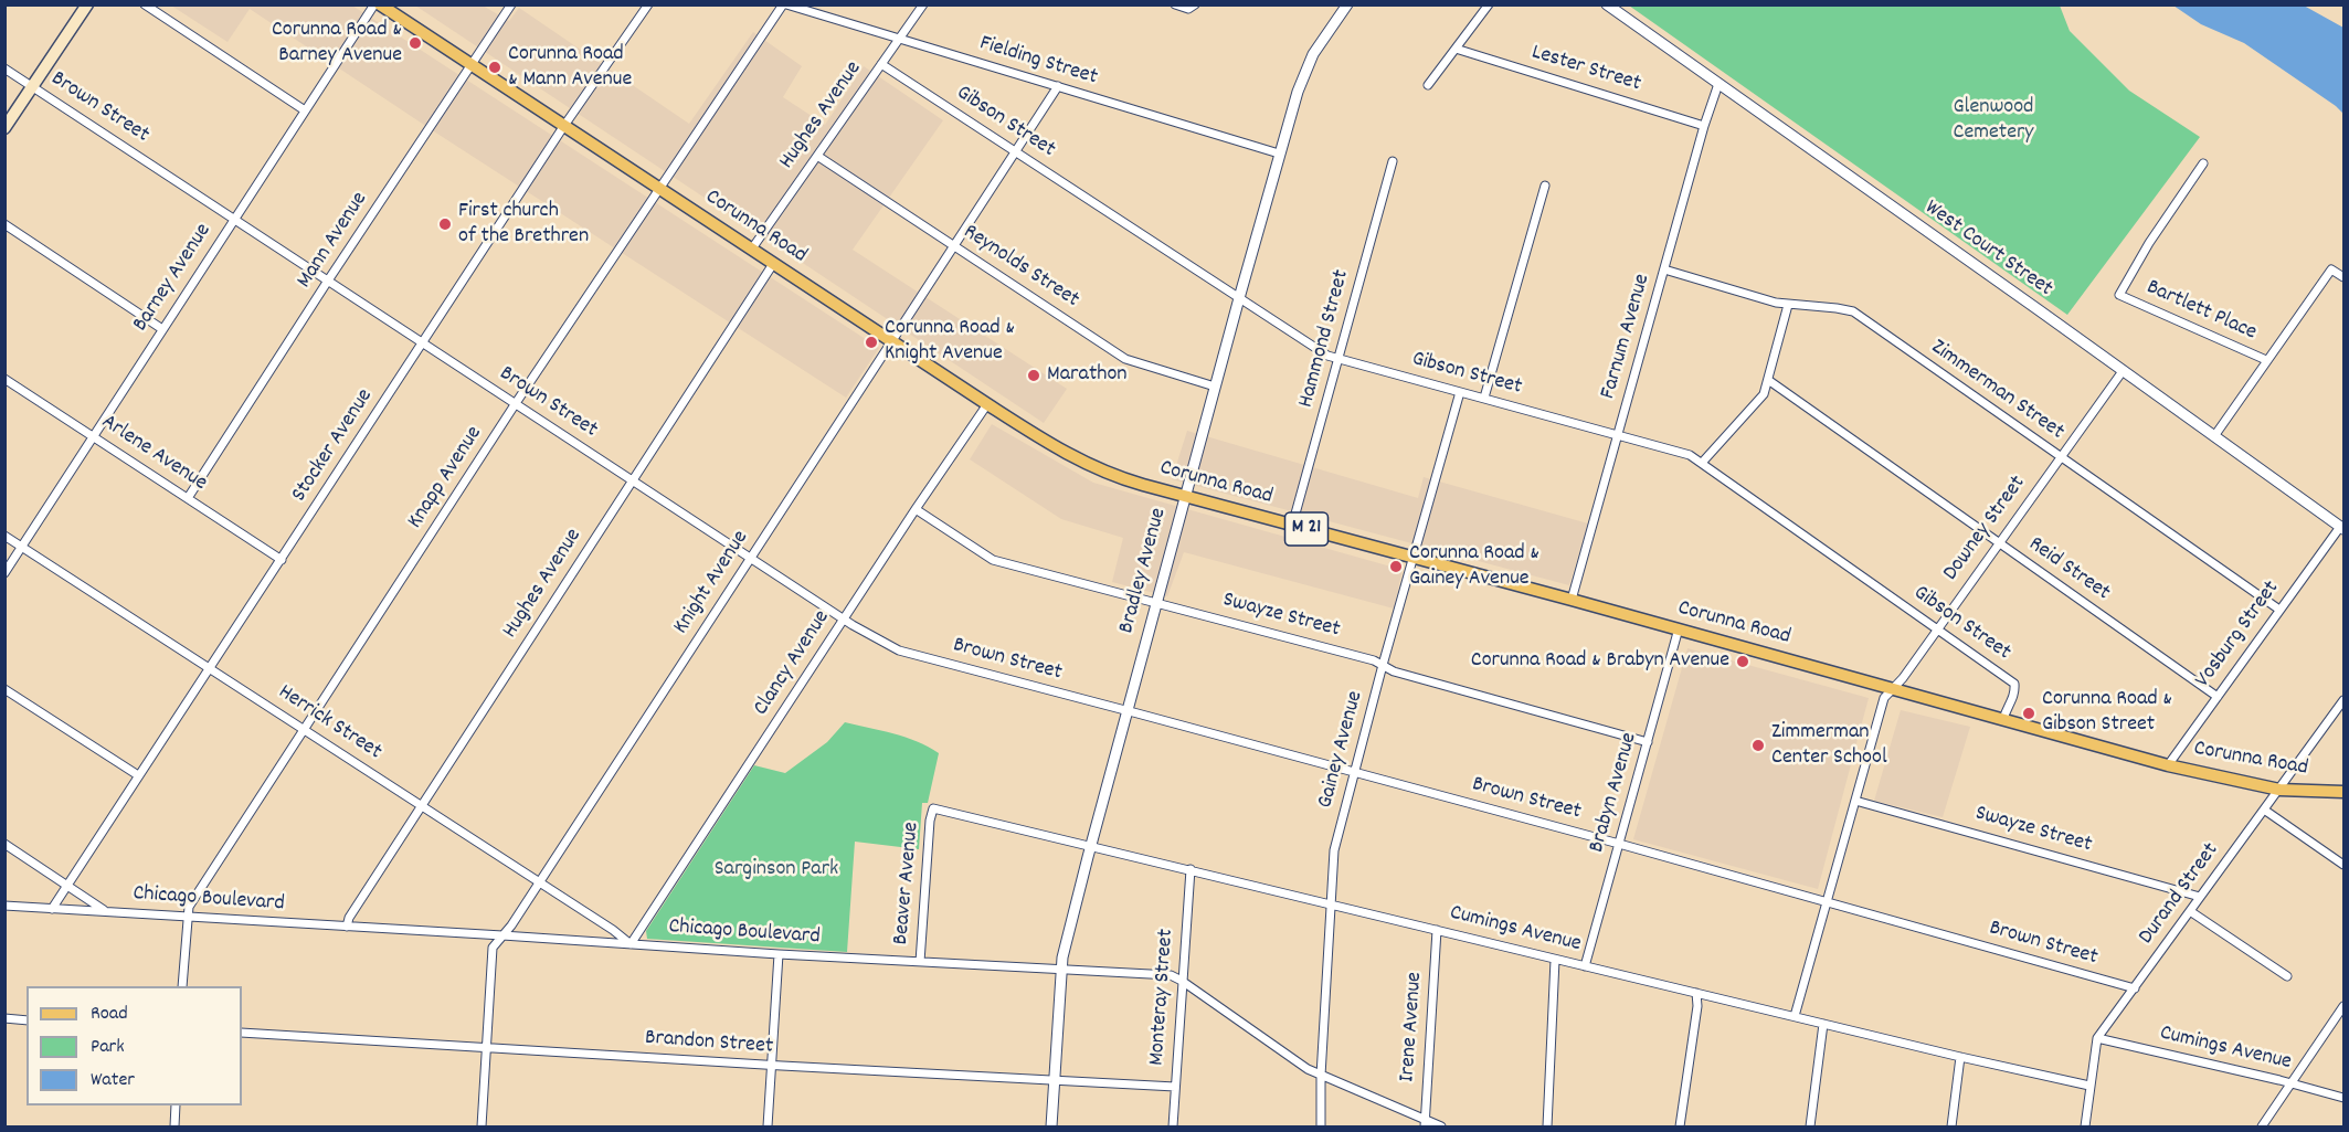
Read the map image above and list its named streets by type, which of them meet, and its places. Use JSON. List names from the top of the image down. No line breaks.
{"streets":{"main road":["Corunna Road","M 21"],"street":["Fielding Street","Lester Street","Brown Street","Hughes Avenue","Gibson Street","Mann Avenue","West Court Street","Reynolds Street","Barney Avenue","Bartlett Place","Farnum Avenue","Hammond Street","Zimmerman Street","Stocker Avenue","Arlene Avenue","Knapp Avenue","Downey Street","Reid Street","Bradley Avenue","Knight Avenue","Swayze Street","Vosburg Street","Clancy Avenue","Herrick Street","Gainey Avenue","Brabyn Avenue","Beaver Avenue","Durand Street","Chicago Boulevard","Cumings Avenue","Monteray Street","Irene Avenue","Brandon Street"]},"crossings":[["Fielding Street","Hughes Avenue"],["Fielding Street","Knapp Avenue"],["Fielding Street","Bradley Avenue"],["Fielding Street","Knight Avenue"],["Lester Street","Farnum Avenue"],["Brown Street","Hughes Avenue"],["Brown Street","Mann Avenue"],["Brown Street","Barney Avenue"],["Brown Street","Stocker Avenue"],["Brown Street","Knapp Avenue"],["Brown Street","Downey Street"],["Brown Street","Bradley Avenue"],["Brown Street","Knight Avenue"],["Brown Street","Clancy Avenue"],["Brown Street","Gainey Avenue"],["Brown Street","Brabyn Avenue"],["Brown Street","Durand Street"],["Hughes Avenue","Gibson Street"],["Hughes Avenue","Corunna Road"],["Hughes Avenue","Reynolds Street"],["Hughes Avenue","Herrick Street"],["Hughes Avenue","Chicago Boulevard"],["Gibson Street","Corunna Road"],["Gibson Street","Farnum Avenue"],["Gibson Street","Hammond Street"],["Gibson Street","Downey Street"],["Gibson Street","Bradley Avenue"],["Gibson Street","Knight Avenue"],["Gibson Street","Gainey Avenue"],["Corunna Road","Mann Avenue"],["Corunna Road","Farnum Avenue"],["Corunna Road","Hammond Street"],["Corunna Road","Stocker Avenue"],["Corunna Road","Knapp Avenue"],["Corunna Road","Downey Street"],["Corunna Road","Bradley Avenue"],["Corunna Road","Knight Avenue"],["Corunna Road","Vosburg Street"],["Corunna Road","Clancy Avenue"],["Corunna Road","Gainey Avenue"],["Corunna Road","Brabyn Avenue"],["Corunna Road","Durand Street"],["Mann Avenue","Arlene Avenue"],["West Court Street","Farnum Avenue"],["West Court Street","Downey Street"],["West Court Street","Vosburg Street"],["Reynolds Street","Bradley Avenue"],["Reynolds Street","Knight Avenue"],["Barney Avenue","Arlene Avenue"],["Barney Avenue","Herrick Street"],["Farnum Avenue","Zimmerman Street"],["Zimmerman Street","Downey Street"],["Zimmerman Street","Vosburg Street"],["Stocker Avenue","Arlene Avenue"],["Stocker Avenue","Herrick Street"],["Stocker Avenue","Chicago Boulevard"],["Knapp Avenue","Herrick Street"],["Knapp Avenue","Chicago Boulevard"],["Downey Street","Reid Street"],["Downey Street","Swayze Street"],["Downey Street","Cumings Avenue"],["Reid Street","Vosburg Street"],["Bradley Avenue","Swayze Street"],["Bradley Avenue","Chicago Boulevard"],["Bradley Avenue","Cumings Avenue"],["Bradley Avenue","Brandon Street"],["Knight Avenue","Herrick Street"],["Knight Avenue","Chicago Boulevard"],["Knight Avenue","Brandon Street"],["Swayze Street","Clancy Avenue"],["Swayze Street","Gainey Avenue"],["Swayze Street","Brabyn Avenue"],["Swayze Street","Durand Street"],["Clancy Avenue","Herrick Street"],["Clancy Avenue","Chicago Boulevard"],["Herrick Street","Chicago Boulevard"],["Gainey Avenue","Chicago Boulevard"],["Gainey Avenue","Cumings Avenue"],["Brabyn Avenue","Cumings Avenue"],["Beaver Avenue","Chicago Boulevard"],["Beaver Avenue","Cumings Avenue"],["Durand Street","Cumings Avenue"],["Chicago Boulevard","Monteray Street"],["Chicago Boulevard","Irene Avenue"],["Cumings Avenue","Monteray Street"],["Cumings Avenue","Irene Avenue"],["Monteray Street","Brandon Street"]],"parks":["Glenwood Cemetery","Sarginson Park"],"places":["Corunna Road & Barney Avenue","Corunna Road & Mann Avenue","First church of the Brethren","Corunna Road & Knight Avenue","Marathon","Corunna Road & Gainey Avenue","Corunna Road & Brabyn Avenue","Corunna Road & Gibson Street","Zimmerman Center School"],"legend":["Road","Park","Water"]}
